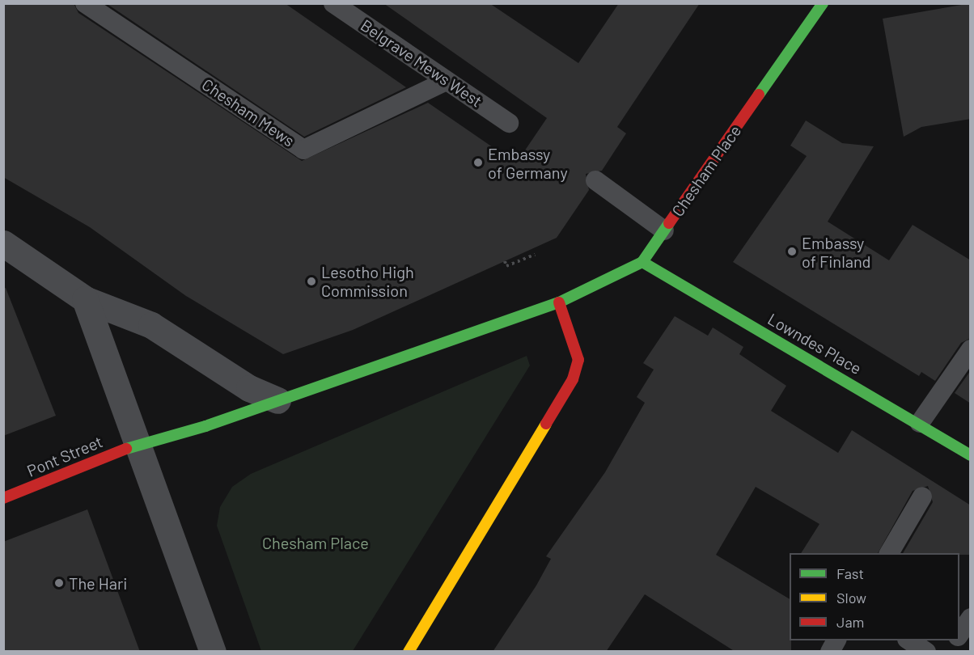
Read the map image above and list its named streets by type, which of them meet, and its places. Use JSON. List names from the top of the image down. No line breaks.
{"streets":{"main road":["Chesham Place","Lowndes Place","Pont Street"],"lane":["Belgrave Mews West","Chesham Mews"]},"crossings":[["Belgrave Mews West","Chesham Mews"],["Chesham Place","Lowndes Place"],["Chesham Place","Pont Street"]],"parks":["Chesham Place"],"places":["Embassy of Germany","Embassy of Finland","Lesotho High Commission","The Hari"],"legend":["Fast","Slow","Jam"]}
